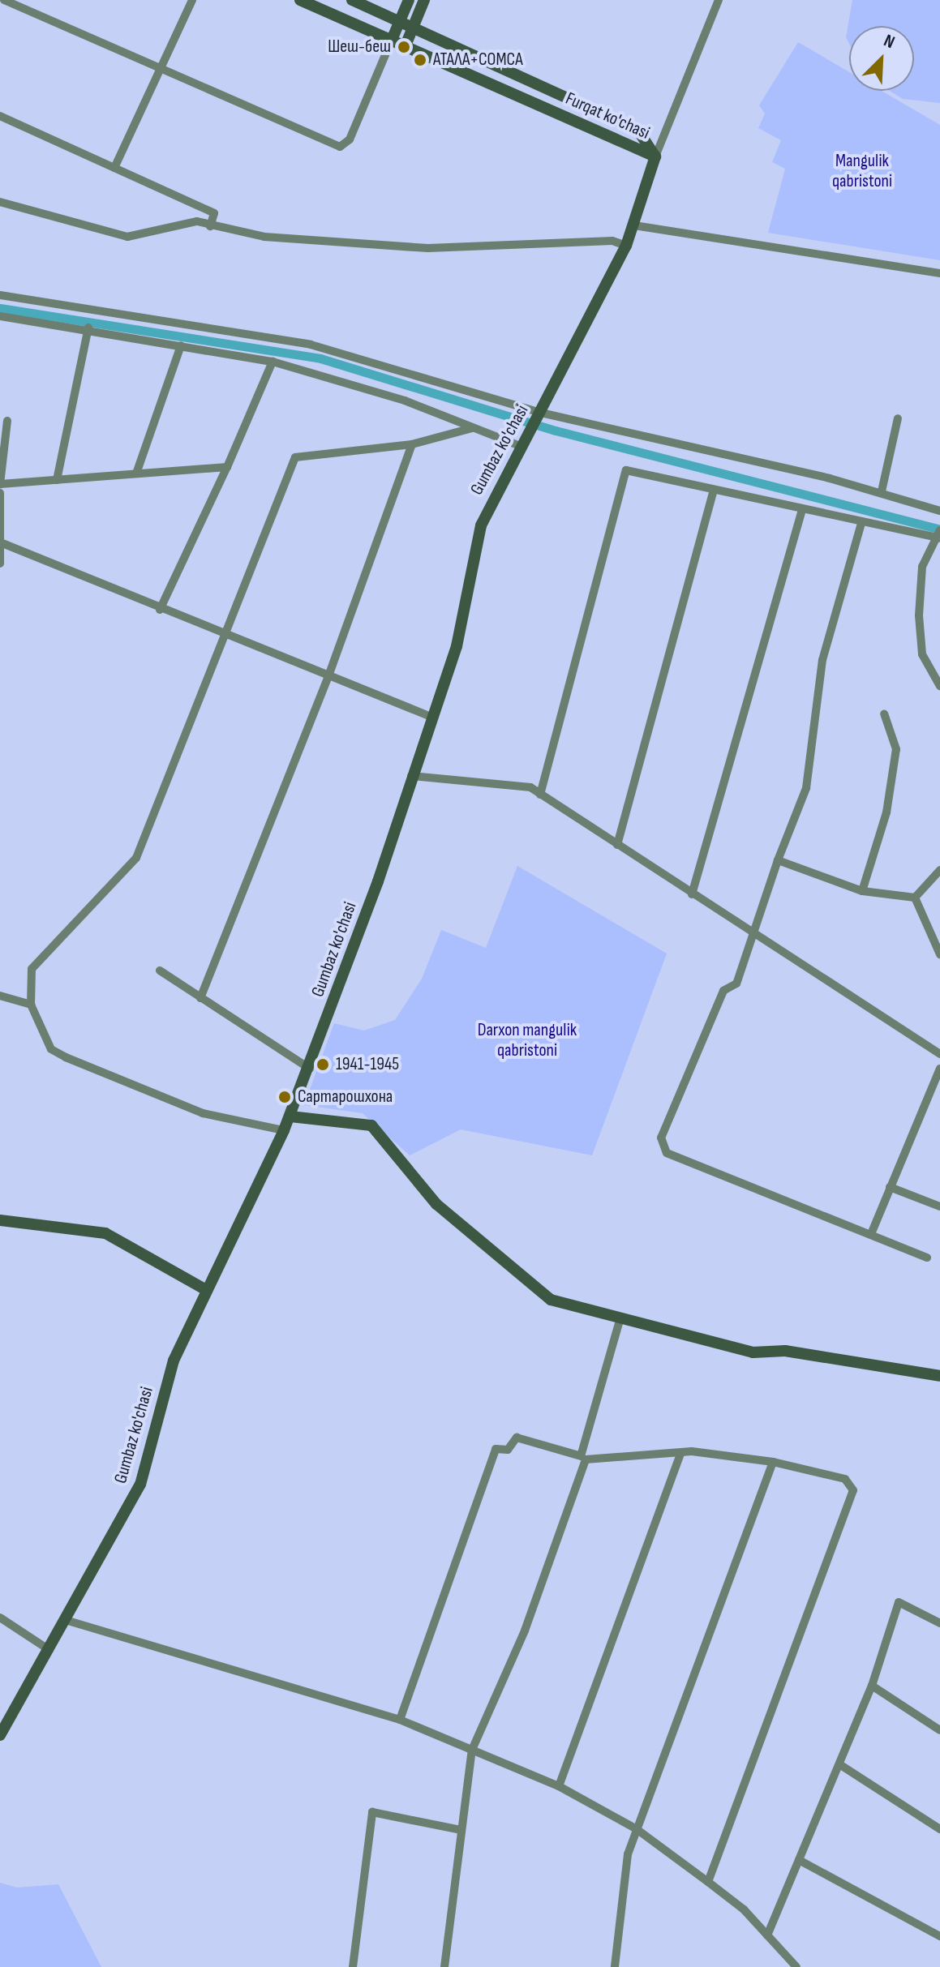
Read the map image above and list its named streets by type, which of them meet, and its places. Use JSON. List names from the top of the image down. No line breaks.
{"streets":{"main road":["Furqat ko'chasi","Gumbaz ko'chasi"]},"crossings":[["Furqat ko'chasi","Gumbaz ko'chasi"]],"parks":["Mangulik qabristoni","Darxon mangulik qabristoni"],"places":["Шеш-беш","АТАЛА+СОМСА","1941-1945","Сартарошхона"],"north":"top right"}
